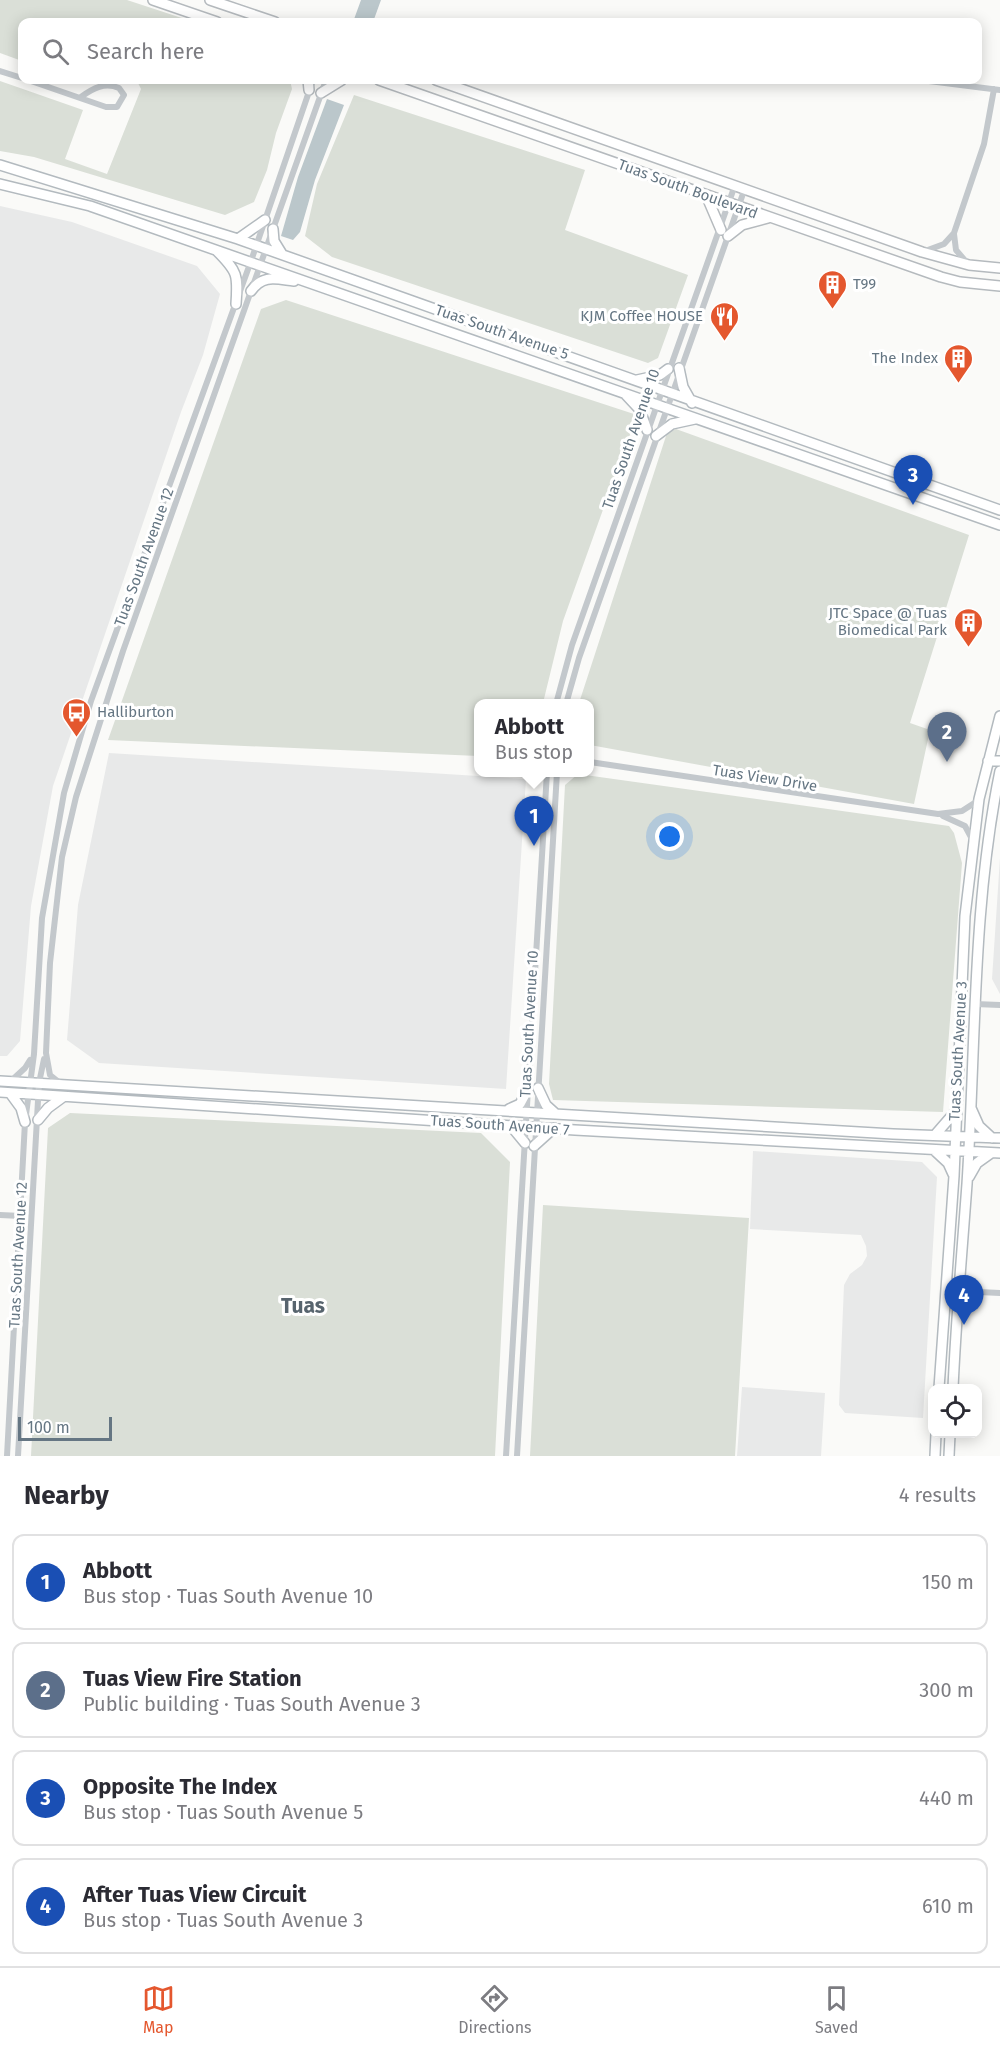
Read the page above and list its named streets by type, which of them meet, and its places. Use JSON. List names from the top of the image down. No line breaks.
{"streets":{"main road":["Tuas South Boulevard","Tuas South Avenue 5","Tuas South Avenue 3","Tuas South Avenue 7"],"street":["Tuas South Avenue 10","Tuas South Avenue 12","Tuas View Drive"]},"crossings":[["Tuas South Boulevard","Tuas South Avenue 10"],["Tuas South Avenue 5","Tuas South Avenue 10"],["Tuas South Avenue 5","Tuas South Avenue 12"],["Tuas South Avenue 10","Tuas South Avenue 7"],["Tuas South Avenue 12","Tuas South Avenue 7"],["Tuas View Drive","Tuas South Avenue 3"],["Tuas South Avenue 3","Tuas South Avenue 7"]],"districts":["Tuas"],"places":{"building":["T99","The Index","JTC Space @ Tuas Biomedical Park"],"restaurant":["KJM Coffee HOUSE"],"bus stop":["Halliburton"]},"scale_bar":"100 m","page":{"search":"Search here","pins":["3","2","1","4"],"popup":["Abbott","Bus stop"],"scale":"100 m","heading":["Nearby","4 results"],"list":[{"mark":"1","name":"Abbott","note":"Bus stop · Tuas South Avenue 10","value":"150 m"},{"mark":"2","name":"Tuas View Fire Station","note":"Public building · Tuas South Avenue 3","value":"300 m"},{"mark":"3","name":"Opposite The Index","note":"Bus stop · Tuas South Avenue 5","value":"440 m"},{"mark":"4","name":"After Tuas View Circuit","note":"Bus stop · Tuas South Avenue 3","value":"610 m"}],"nav":["Map","Directions","Saved"]}}
